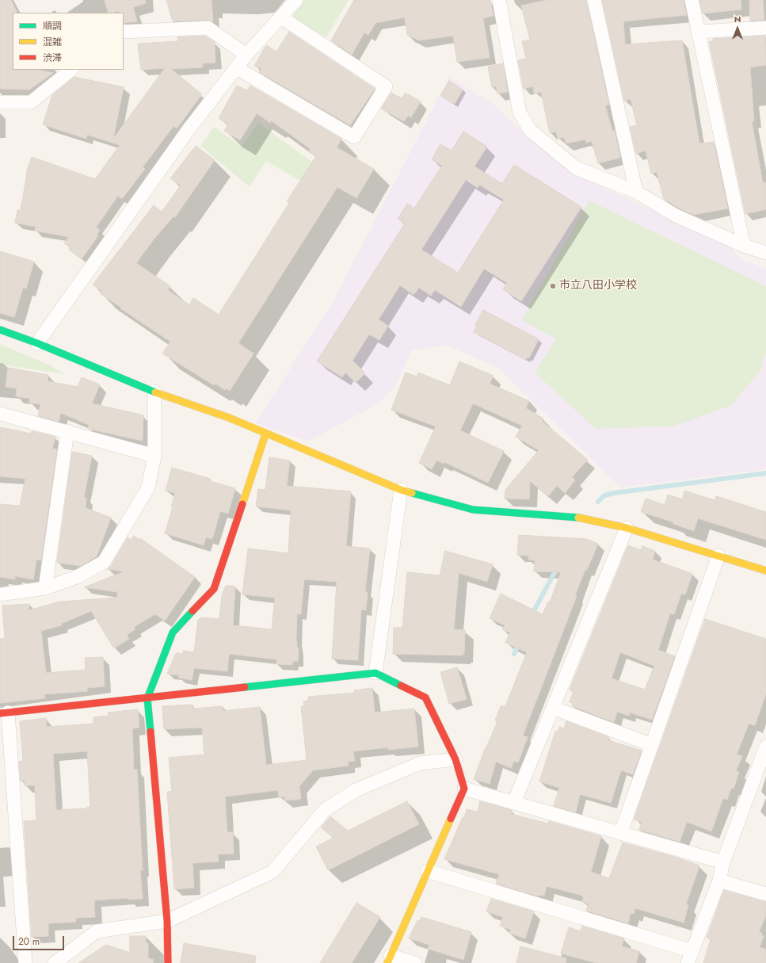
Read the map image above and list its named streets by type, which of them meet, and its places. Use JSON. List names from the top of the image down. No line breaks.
{"places":["市立八田小学校"],"legend":["順調","混雑","渋滞"],"scale_bar":"20 m","north":"top"}
